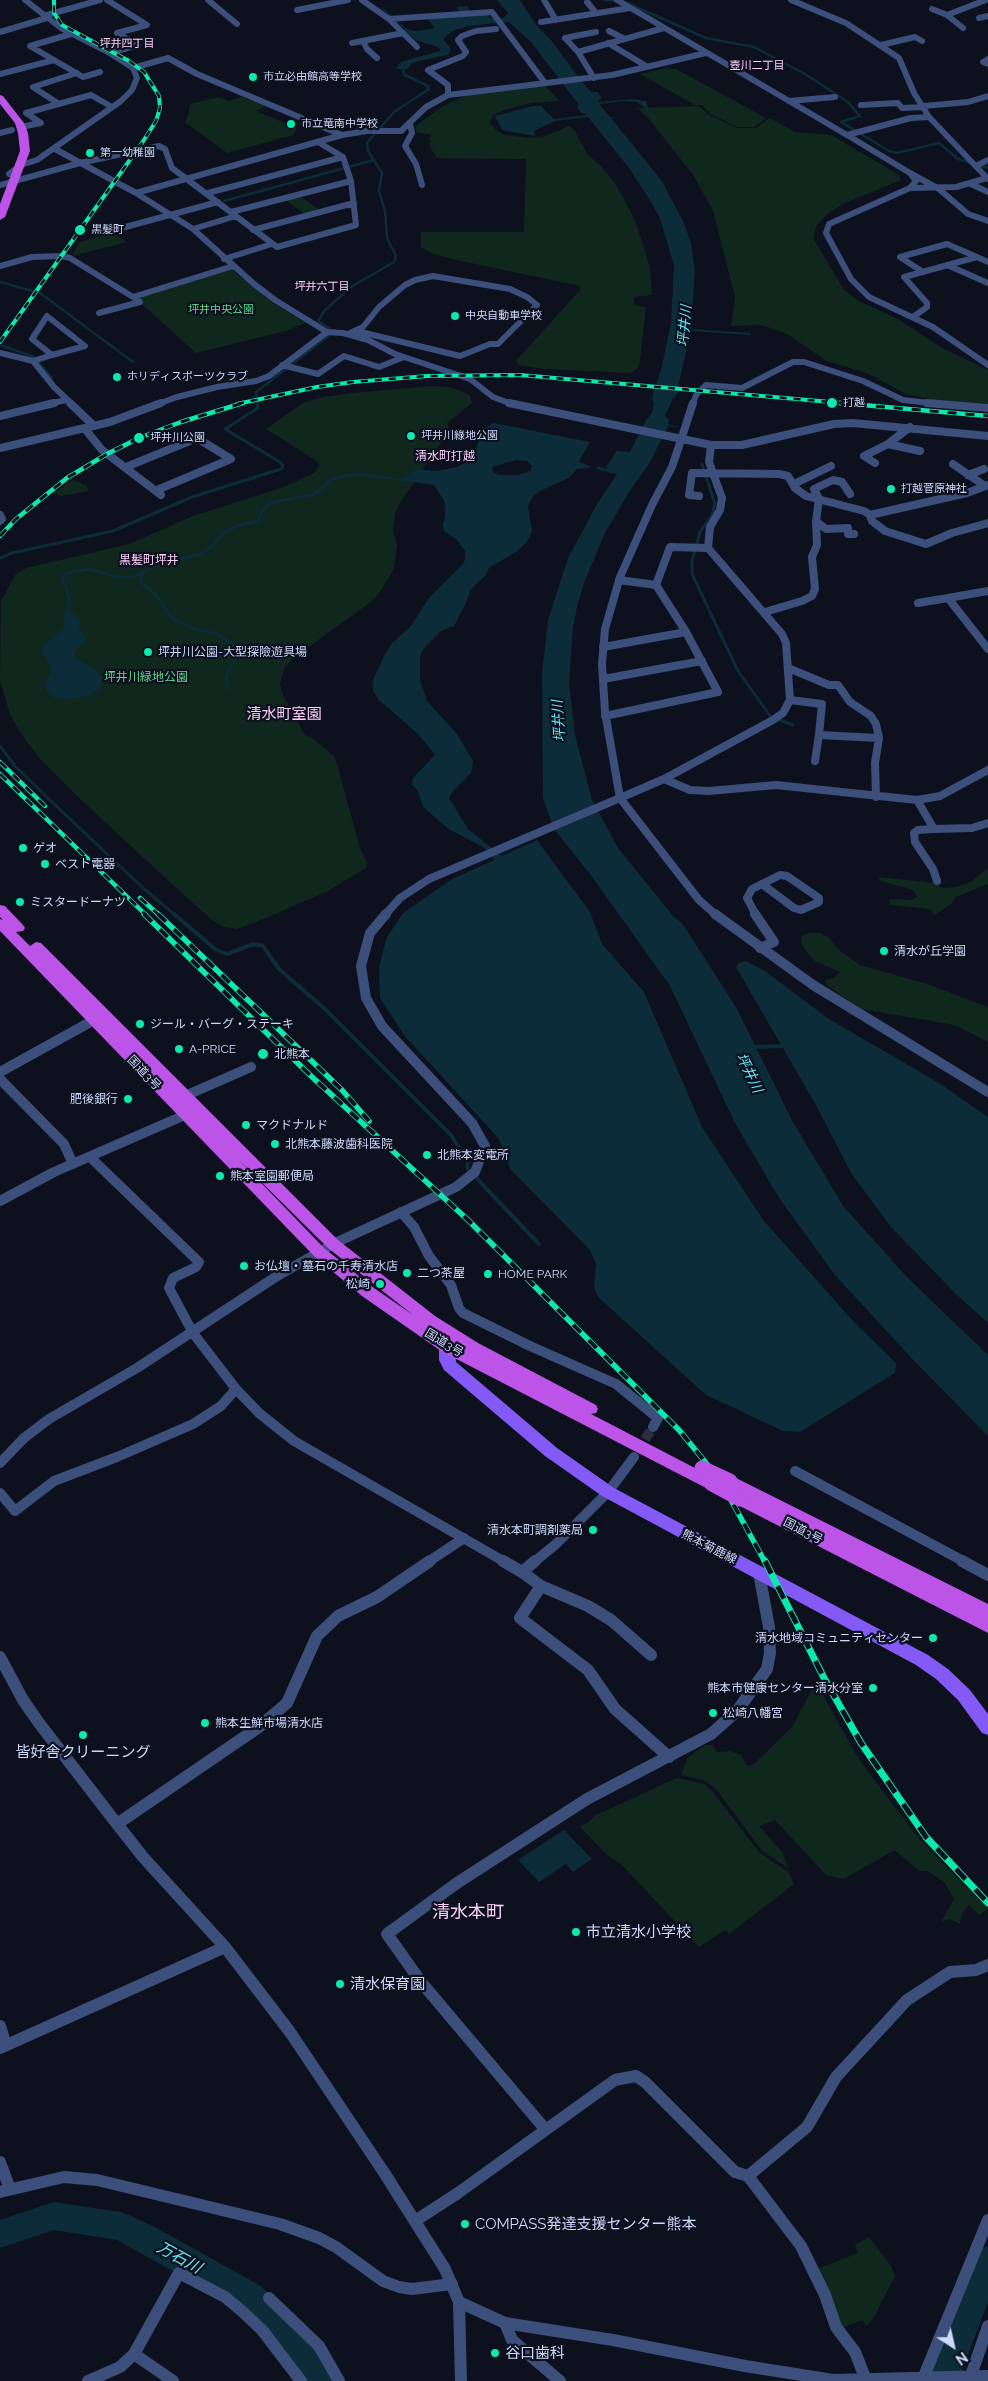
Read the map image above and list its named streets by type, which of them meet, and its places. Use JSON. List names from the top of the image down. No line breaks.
{"streets":{"highway":["国道3号"],"main road":["熊本菊鹿線"]},"crossings":[["国道3号","熊本菊鹿線"]],"districts":["坪井四丁目","壺川二丁目","坪井六丁目","清水町打越","黒髪町坪井","清水町室園","清水本町"],"water":["坪井川","万石川"],"parks":["坪井中央公園","坪井川緑地公園"],"places":["市立必由館高等学校","市立竜南中学校","第一幼稚園","黒髪町","中央自動車学校","ホリディスポーツクラブ","打越","坪井川綠地公園","坪井川公園","打越菅原神社","坪井川公園-大型探險遊具場","ゲオ","ベスト電器","ミスタードーナツ","清水が丘学園","ジール・バーグ・ステーキ","A-PRICE","北熊本","肥後銀行","マクドナルド","北熊本藤波歯科医院","北熊本変電所","熊本室園郵便局","お仏壇・墓石の千寿清水店","二つ茶屋","HOME PARK","松崎","清水本町調剤薬局","清水地域コミュニティセンター","熊本市健康センター清水分室","松崎八幡宮","熊本生鮮市場清水店","皆好舎クリーニング","市立清水小学校","清水保育園","COMPASS発達支援センター熊本","谷口歯科"],"north":"bottom right"}
